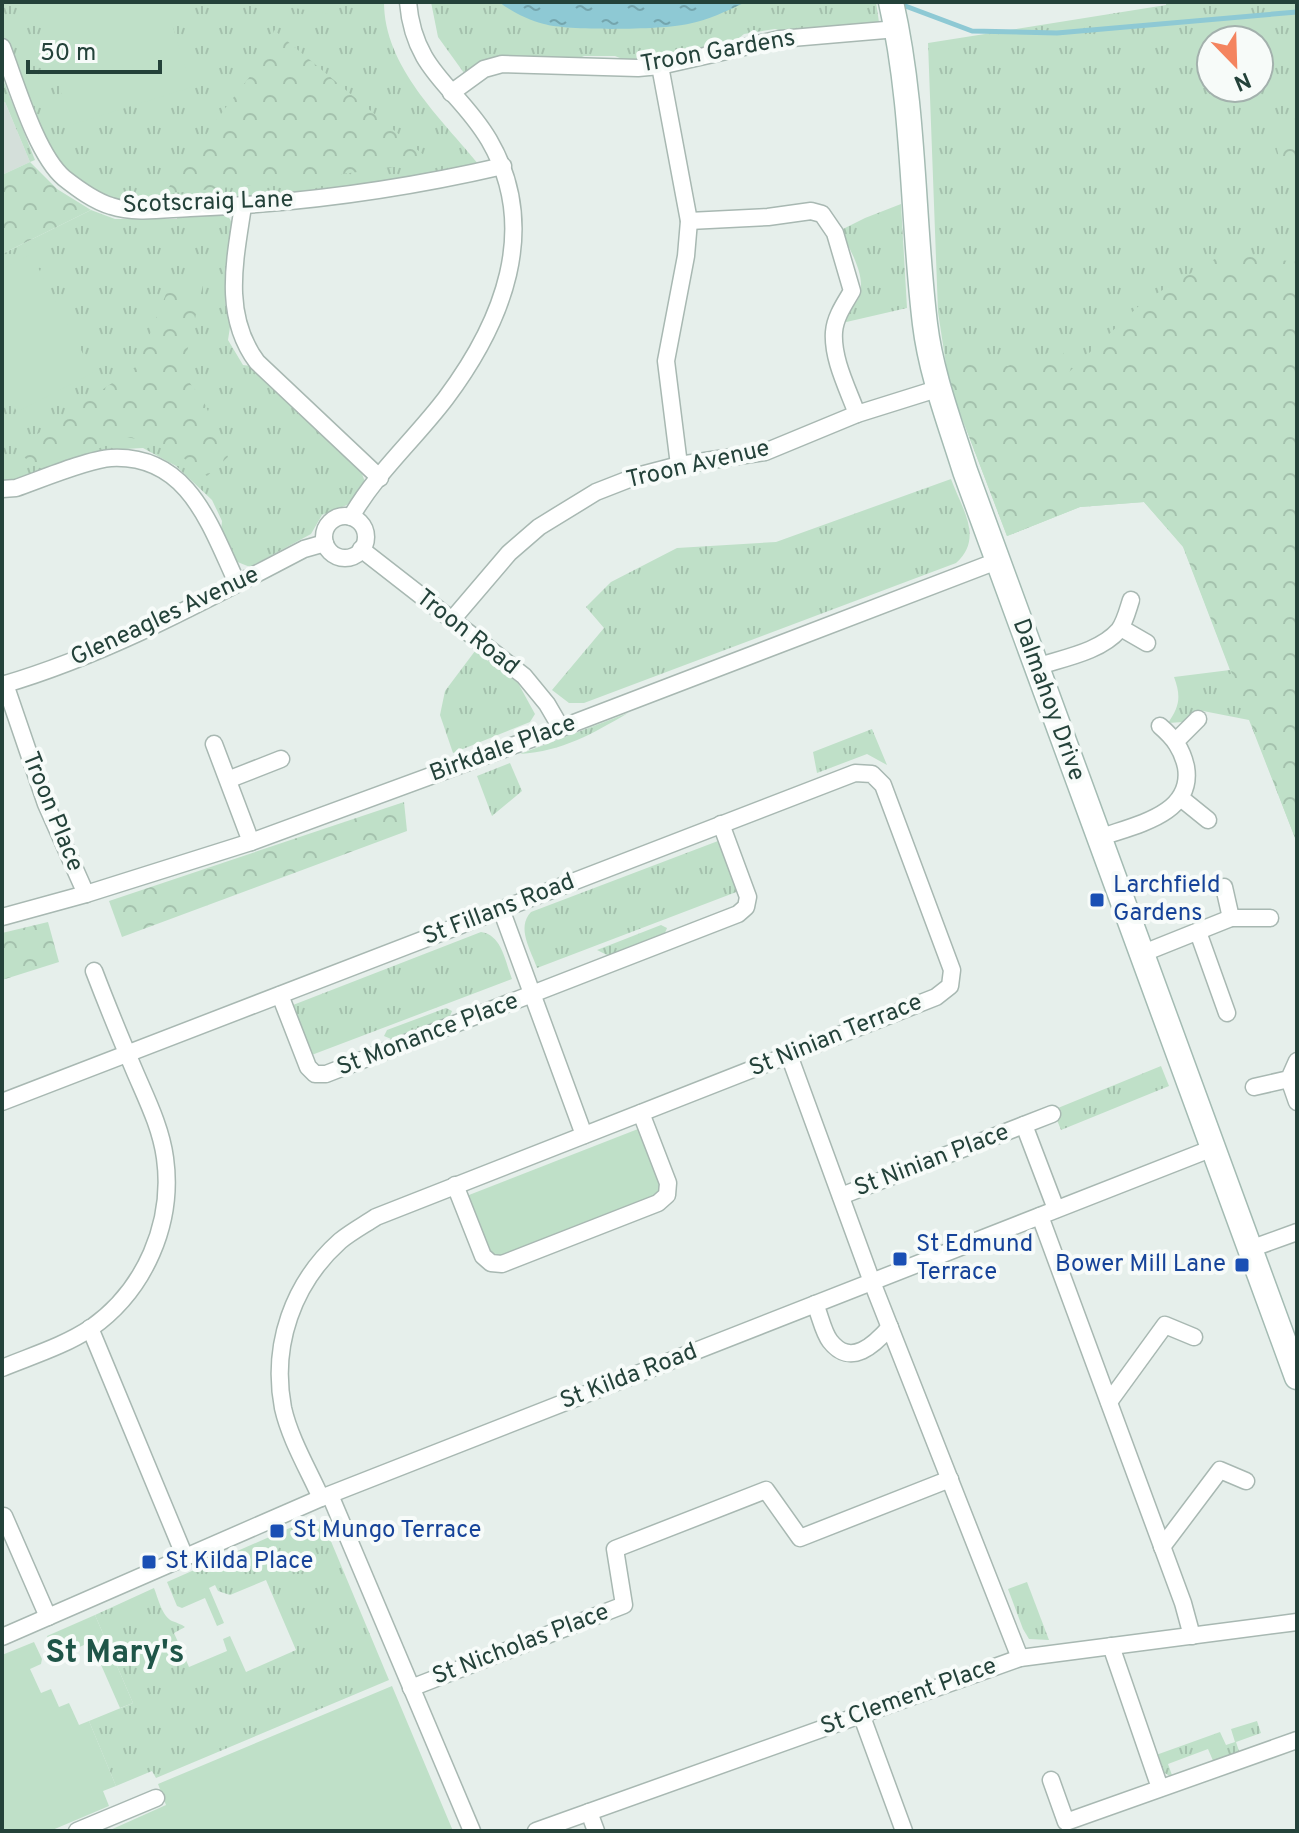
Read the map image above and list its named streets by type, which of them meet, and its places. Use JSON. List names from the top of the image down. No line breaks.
{"streets":{"street":["Troon Gardens","Scotscraig Lane","Troon Avenue","Gleneagles Avenue","Troon Road","Dalmahoy Drive","Birkdale Place","Troon Place","St Fillans Road","St Monance Place","St Ninian Terrace","St Ninian Place","St Kilda Road","St Nicholas Place","St Clement Place"]},"crossings":[["Troon Gardens","Gleneagles Avenue"],["Troon Gardens","Dalmahoy Drive"],["Scotscraig Lane","Gleneagles Avenue"],["Troon Avenue","Troon Road"],["Troon Avenue","Dalmahoy Drive"],["Gleneagles Avenue","Troon Road"],["Gleneagles Avenue","Troon Place"],["Troon Road","Birkdale Place"],["Dalmahoy Drive","Birkdale Place"],["Dalmahoy Drive","St Kilda Road"],["Birkdale Place","Troon Place"],["St Fillans Road","St Monance Place"],["St Fillans Road","St Ninian Terrace"],["St Monance Place","St Ninian Terrace"],["St Ninian Terrace","St Ninian Place"],["St Ninian Terrace","St Kilda Road"],["St Ninian Place","St Kilda Road"],["St Ninian Place","St Clement Place"]],"districts":["St Mary's"],"places":{"transit":["Larchfield Gardens","St Edmund Terrace","Bower Mill Lane","St Mungo Terrace","St Kilda Place"]},"scale_bar":"50 m","north":"bottom right"}
